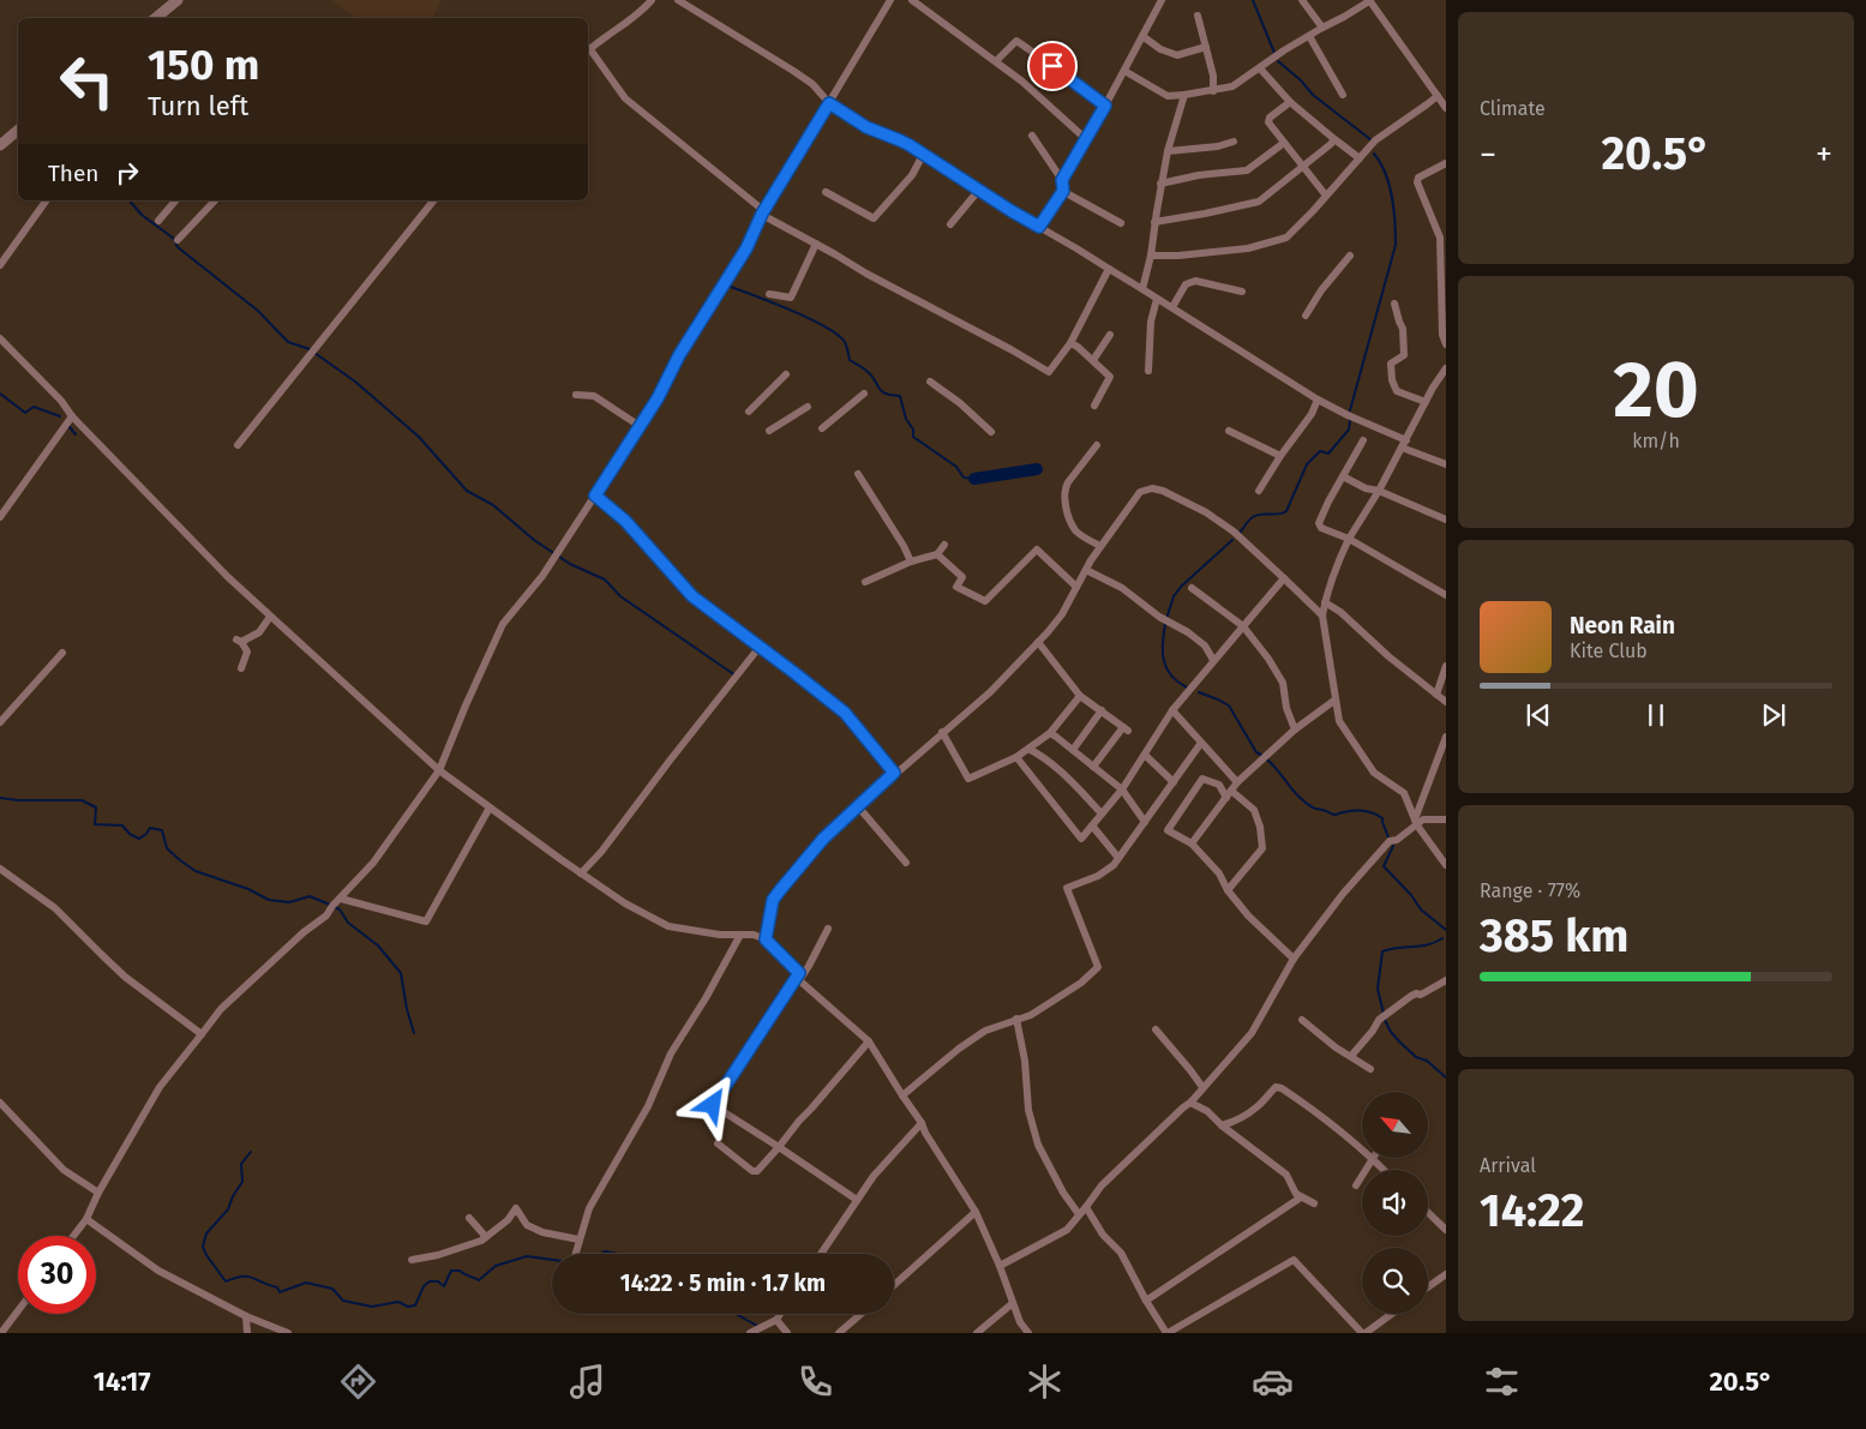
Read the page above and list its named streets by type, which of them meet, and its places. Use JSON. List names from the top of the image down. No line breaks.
{"north":"top left","page":{"tile":["Climate",["20","km/h"],["Range · 77%","385 km"],["Arrival","14:22"]],"turn":["150 m","Turn left"],"heat":["−","20.5°","+"],"then":"Then","song":["Neon Rain","Kite Club"],"limit":"30","trip":"14:22 · 5 min · 1.7 km","tabs":["14:17","20.5°"]}}
